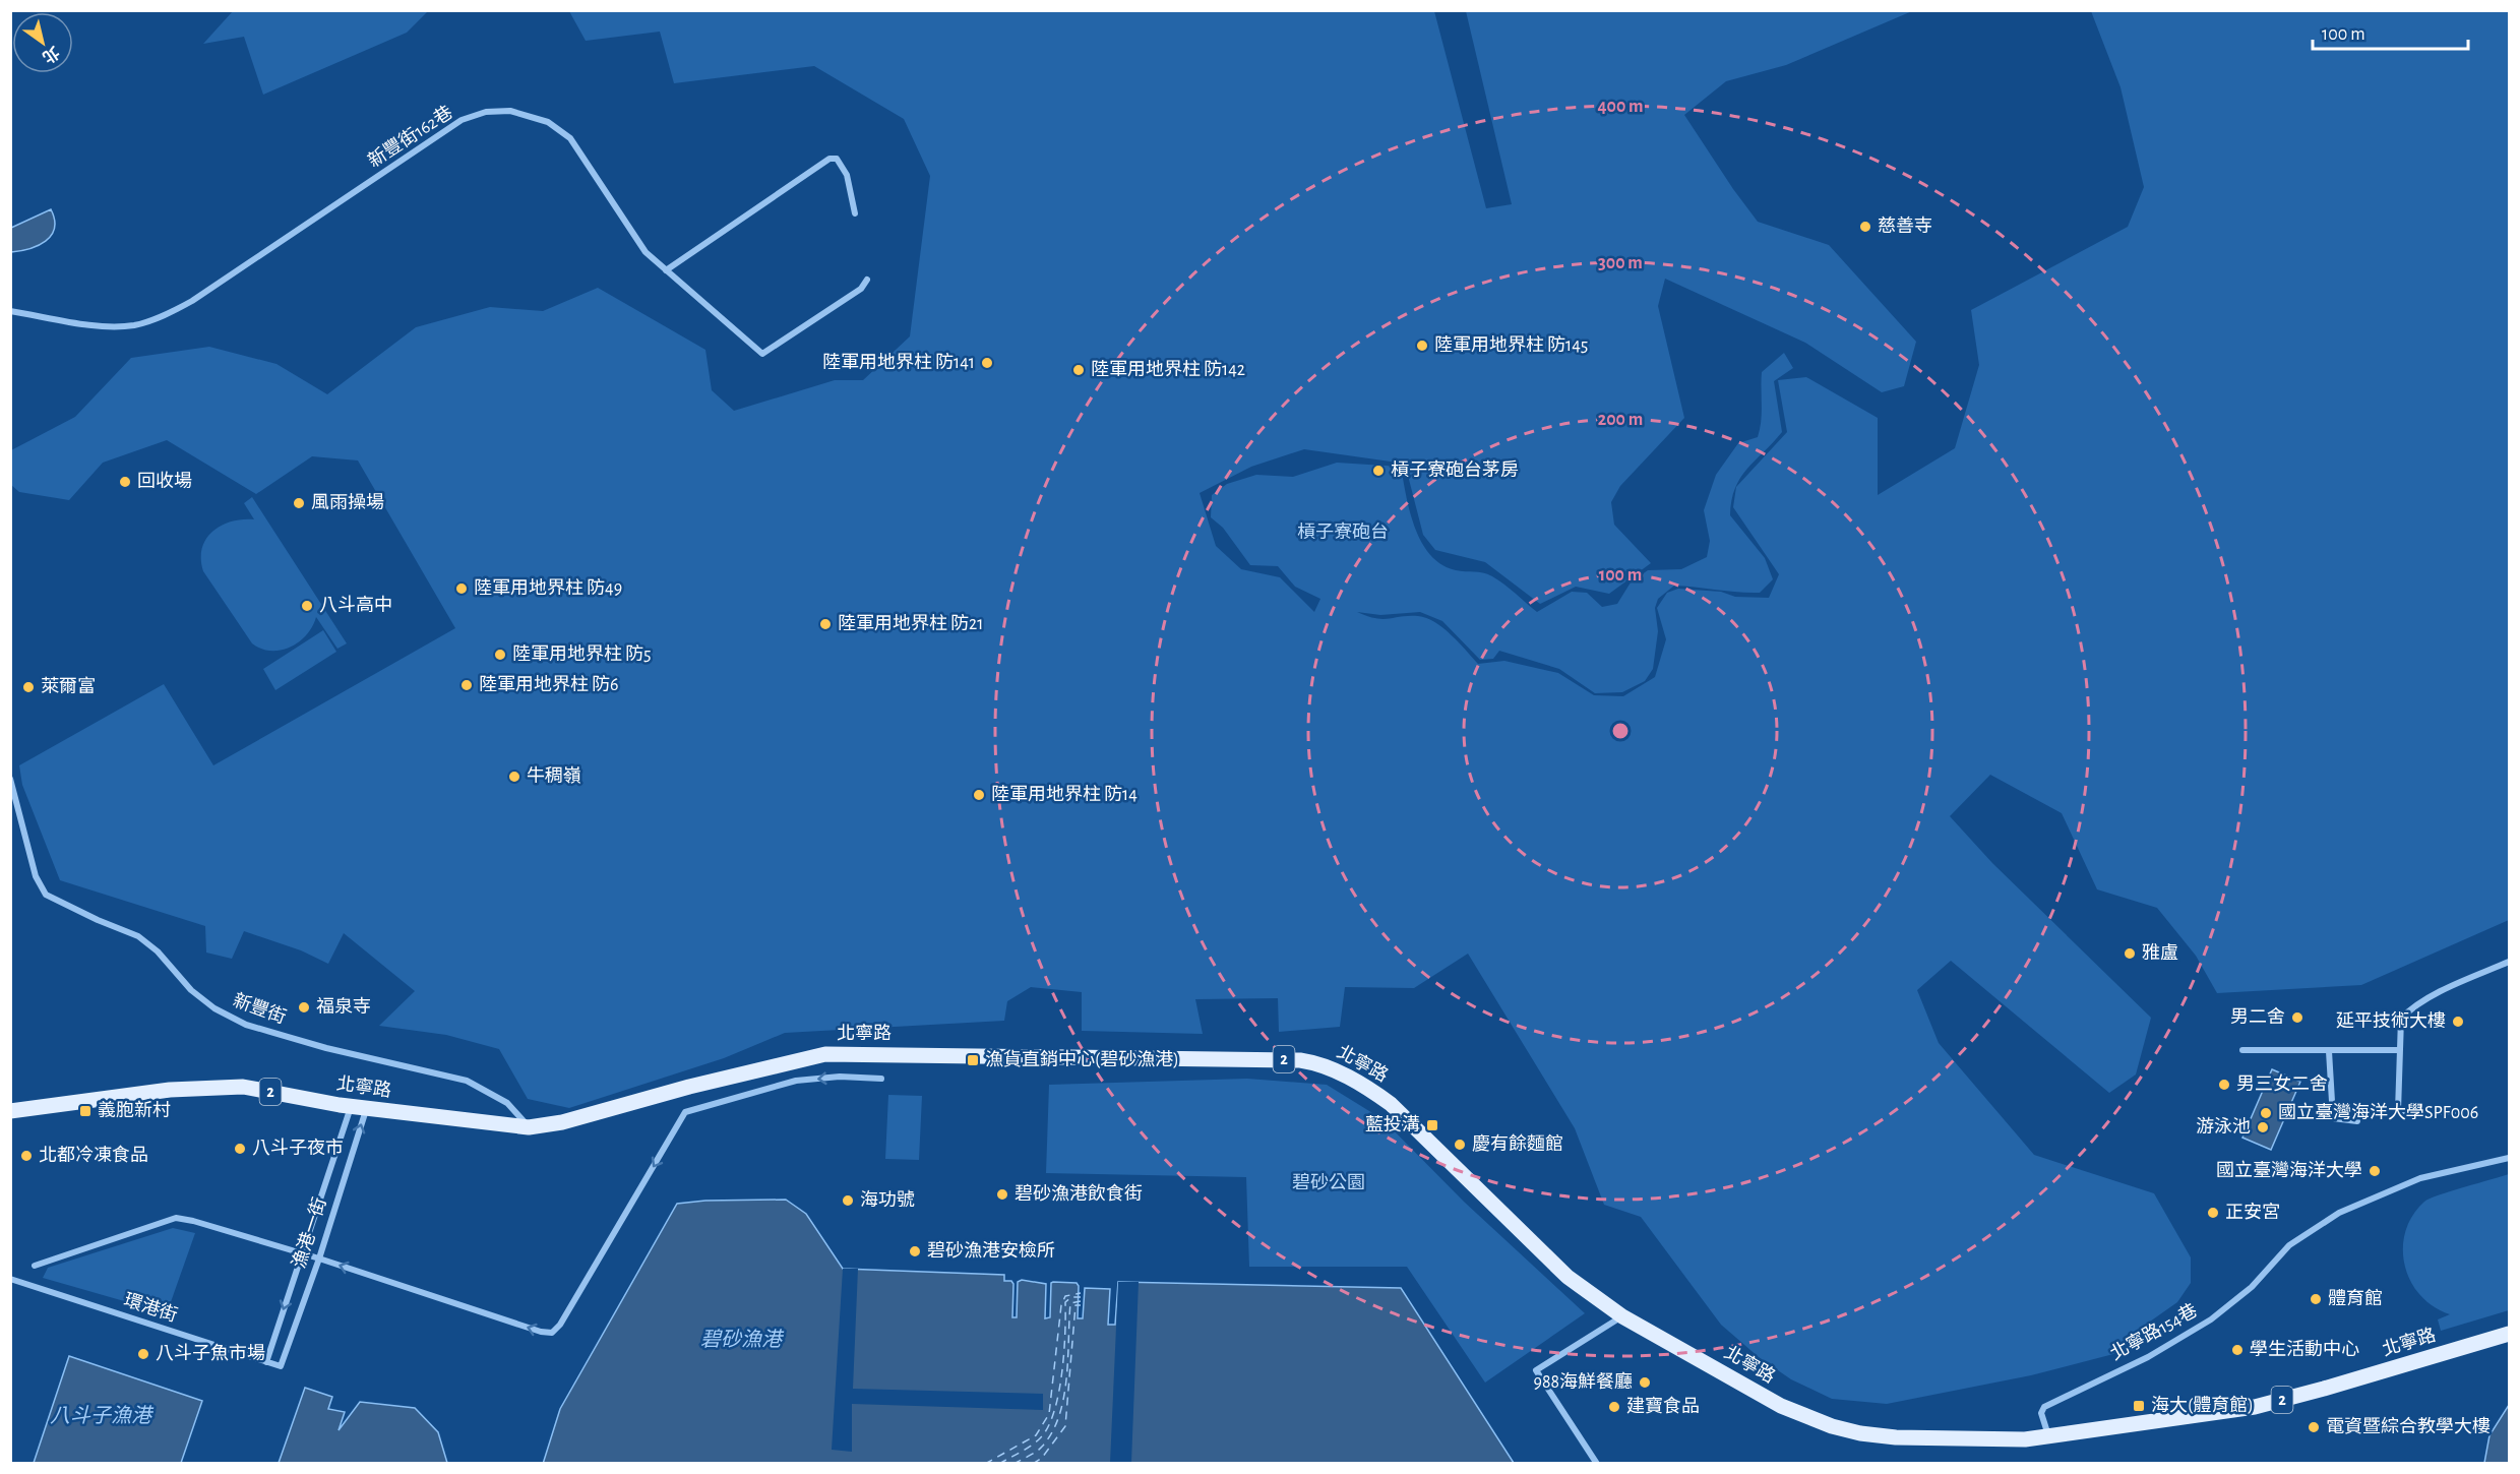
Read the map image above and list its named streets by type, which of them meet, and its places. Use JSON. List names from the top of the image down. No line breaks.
{"streets":{"main road":["北寧路","2"],"street":["新豐街162巷","新豐街","漁港一街","環港街","北寧路154巷"]},"crossings":[["新豐街","北寧路"],["北寧路","漁港一街"],["北寧路","北寧路154巷"],["漁港一街","環港街"]],"water":["碧砂漁港","八斗子漁港"],"parks":["槓子寮砲台","碧砂公園"],"places":{"other":["慈善寺","陸軍用地界柱 防145","陸軍用地界柱 防141","陸軍用地界柱 防142","槓子寮砲台茅房","回收場","風雨操場","陸軍用地界柱 防49","八斗高中","陸軍用地界柱 防21","陸軍用地界柱 防5","陸軍用地界柱 防6","萊爾富","牛稠嶺","陸軍用地界柱 防14","雅盧","福泉寺","男二舍","延平技術大樓","男三女二舍","國立臺灣海洋大學SPF006","游泳池","慶有餘麵館","八斗子夜市","北都冷凍食品","國立臺灣海洋大學","碧砂漁港飲食街","海功號","正安宮","碧砂漁港安檢所","體育館","學生活動中心","八斗子魚市場","988海鮮餐廳","建寶食品","電資暨綜合教學大樓"],"transit":["漁貨直銷中心(碧砂漁港)","義胞新村","藍投溝","海大(體育館)"]},"scale_bar":"100 m","north":"bottom right","rings":["400 m","300 m","200 m","100 m"]}
